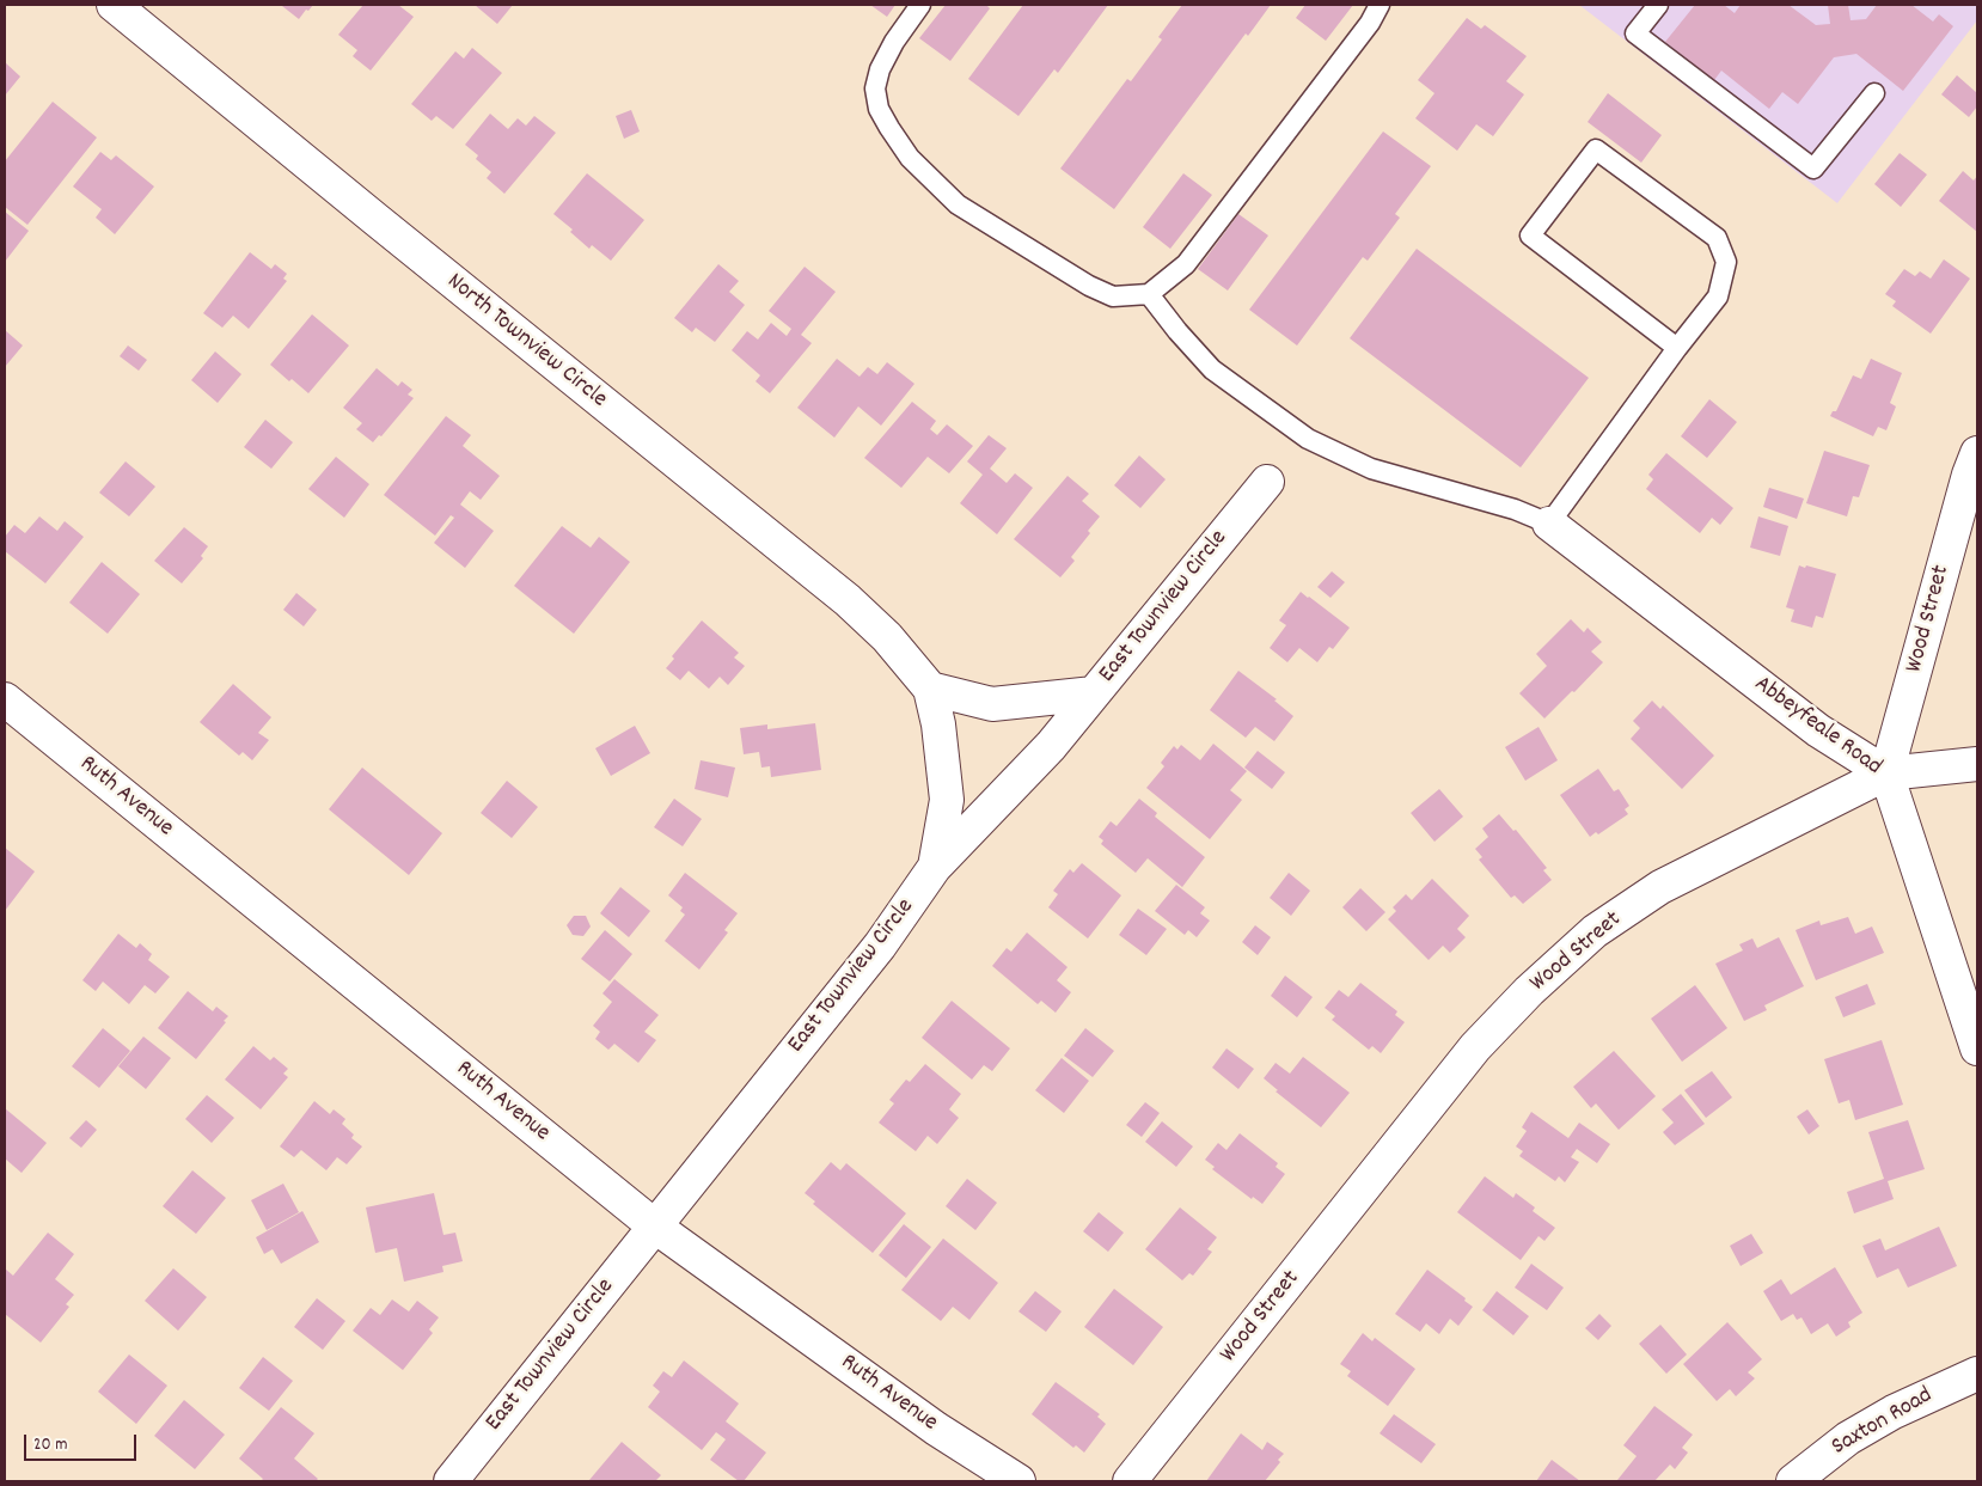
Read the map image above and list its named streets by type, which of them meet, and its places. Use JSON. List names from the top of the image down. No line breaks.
{"streets":{"street":["North Townview Circle","East Townview Circle","Wood Street","Abbeyfeale Road","Ruth Avenue","Saxton Road"]},"crossings":[["North Townview Circle","East Townview Circle"],["East Townview Circle","Ruth Avenue"],["Wood Street","Abbeyfeale Road"]],"scale_bar":"20 m"}
